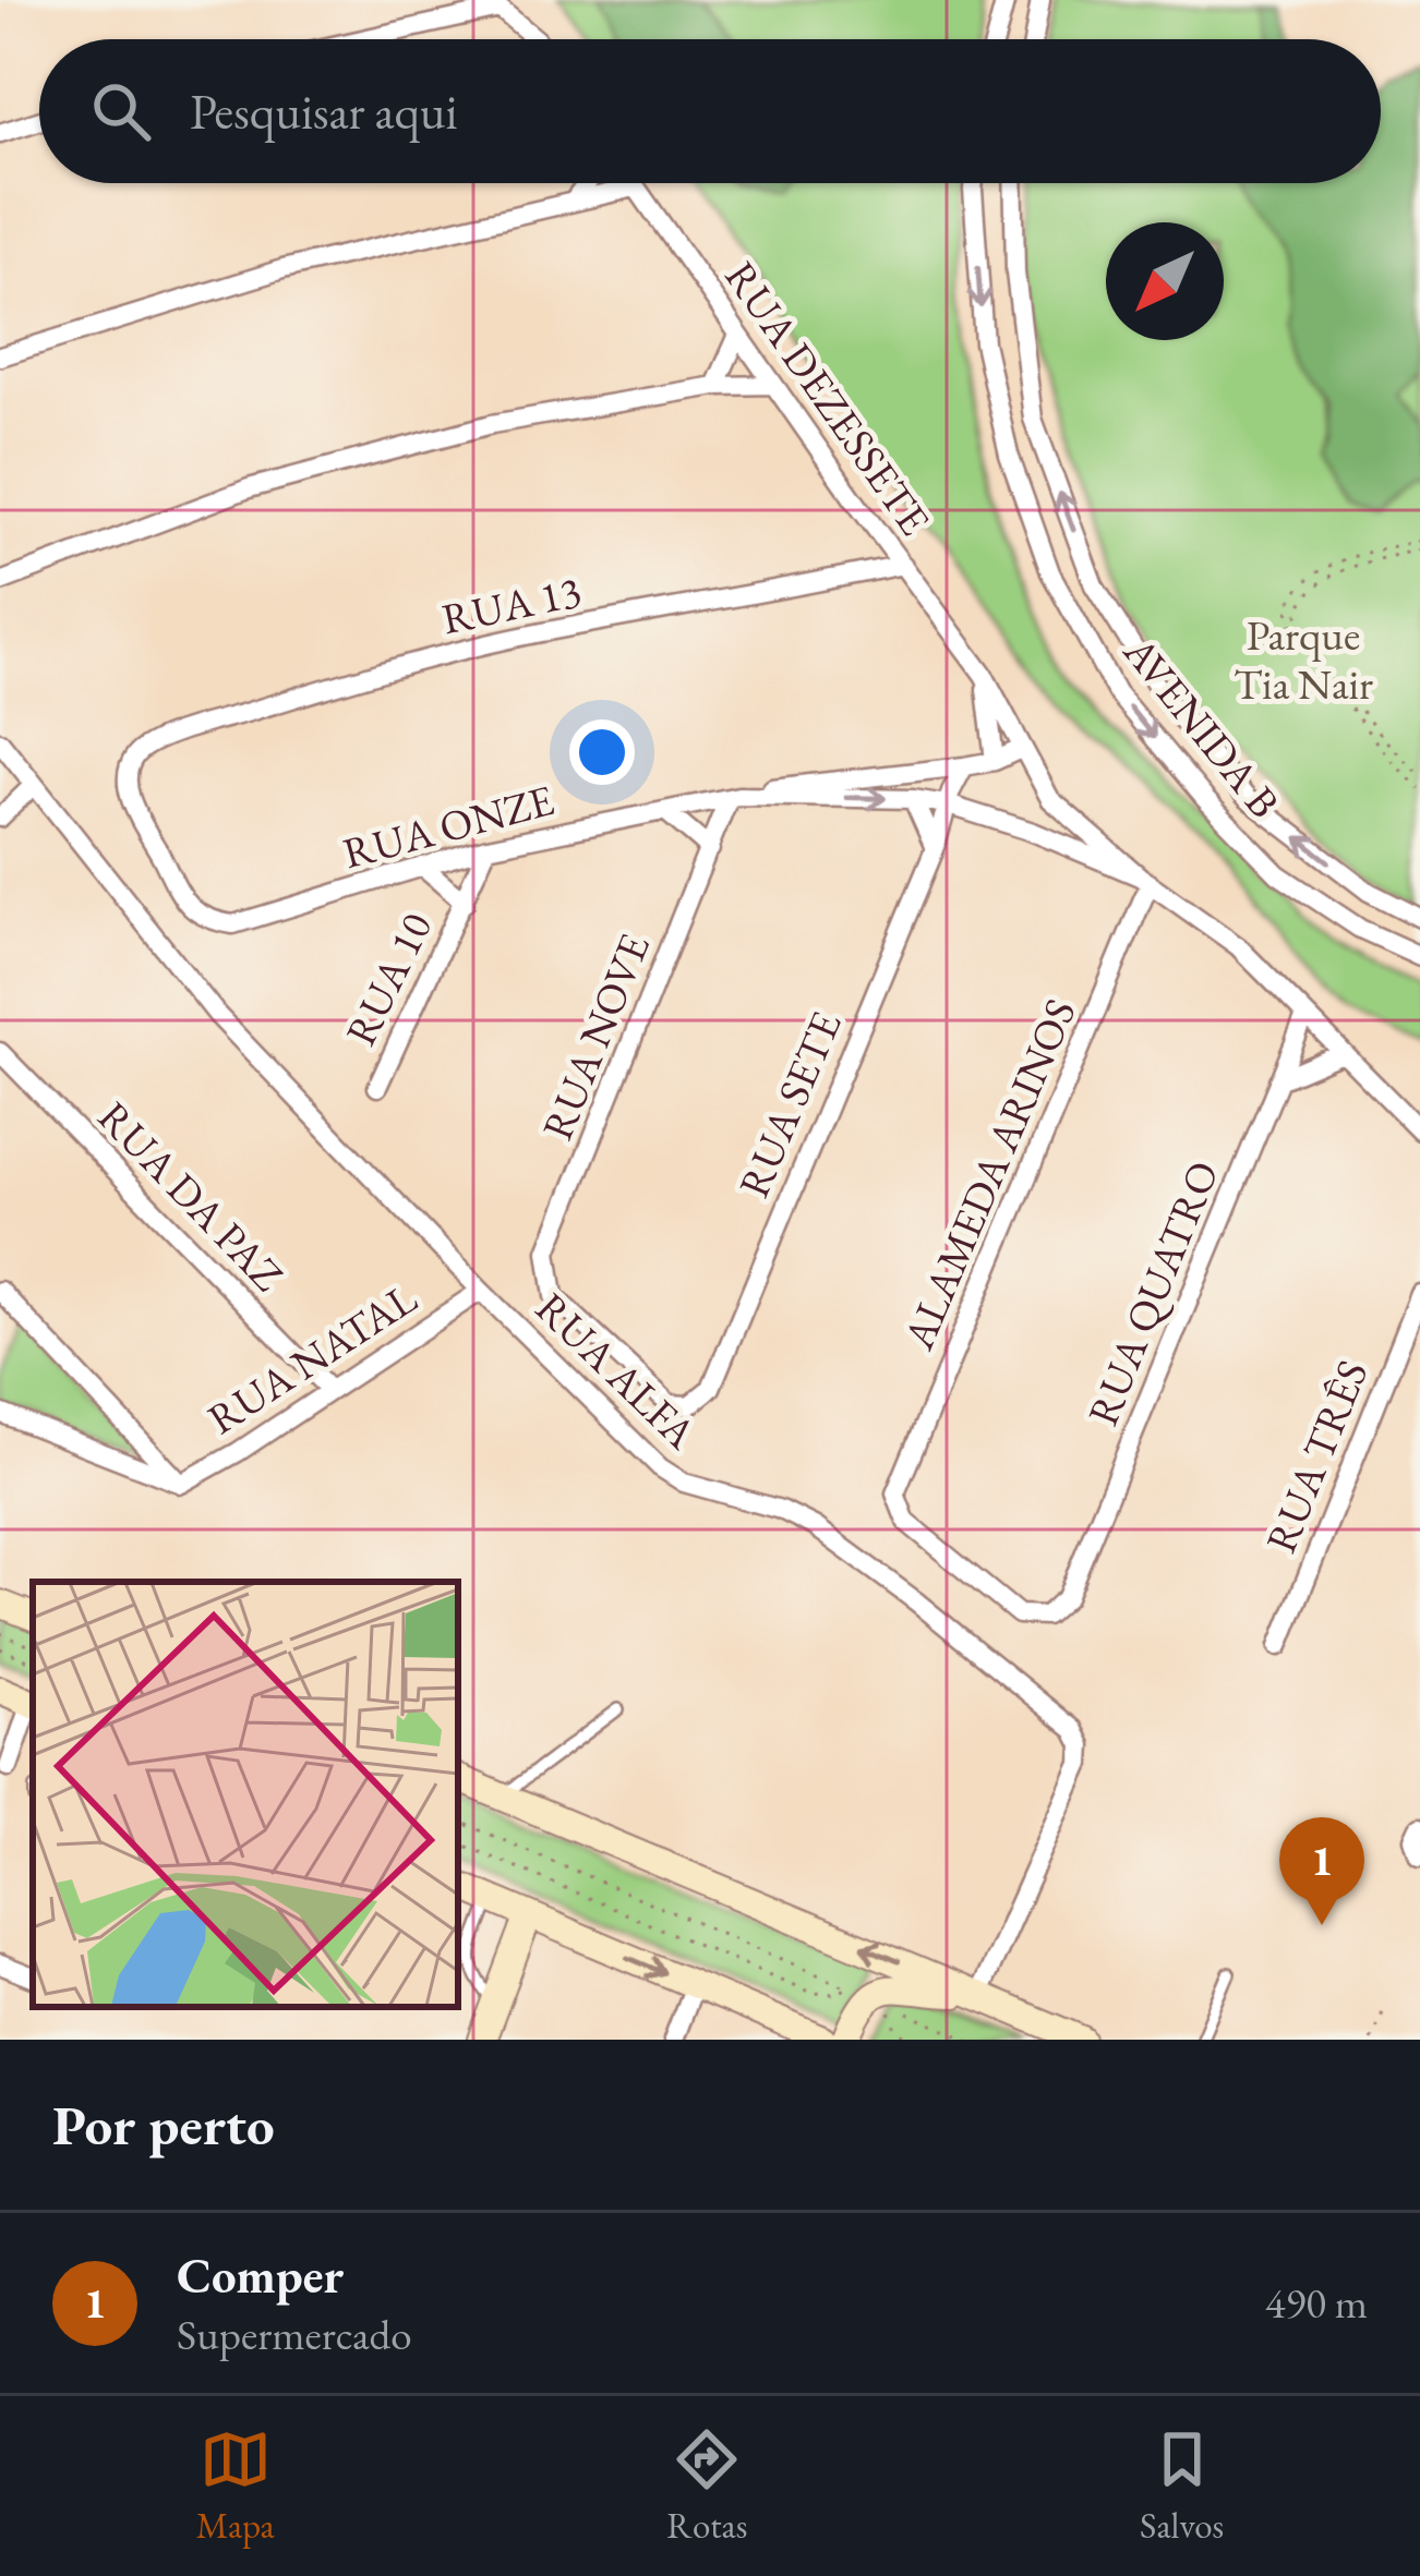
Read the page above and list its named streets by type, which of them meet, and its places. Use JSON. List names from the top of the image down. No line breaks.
{"streets":{"street":["RUA DEZESSETE","RUA 13","AVENIDA B","RUA ONZE","RUA 10","RUA NOVE","RUA SETE","ALAMEDA ARINOS","RUA DA PAZ","RUA QUATRO","RUA NATAL","RUA ALFA","RUA TRÊS"]},"crossings":[["RUA DEZESSETE","RUA 13"],["RUA DEZESSETE","RUA ONZE"],["RUA DEZESSETE","ALAMEDA ARINOS"],["RUA DEZESSETE","RUA QUATRO"],["RUA 13","RUA ONZE"],["RUA ONZE","RUA 10"],["RUA ONZE","RUA NOVE"],["RUA ONZE","RUA SETE"],["RUA ONZE","ALAMEDA ARINOS"],["RUA NOVE","RUA SETE"],["ALAMEDA ARINOS","RUA QUATRO"],["RUA DA PAZ","RUA NATAL"],["RUA NATAL","RUA ALFA"]],"parks":["Parque Tia Nair"],"north":"bottom left","page":{"search":"Pesquisar aqui","pins":"1","heading":"Por perto","list":[{"mark":"1","name":"Comper","note":"Supermercado","value":"490 m"}],"nav":["Mapa","Rotas","Salvos"]}}
